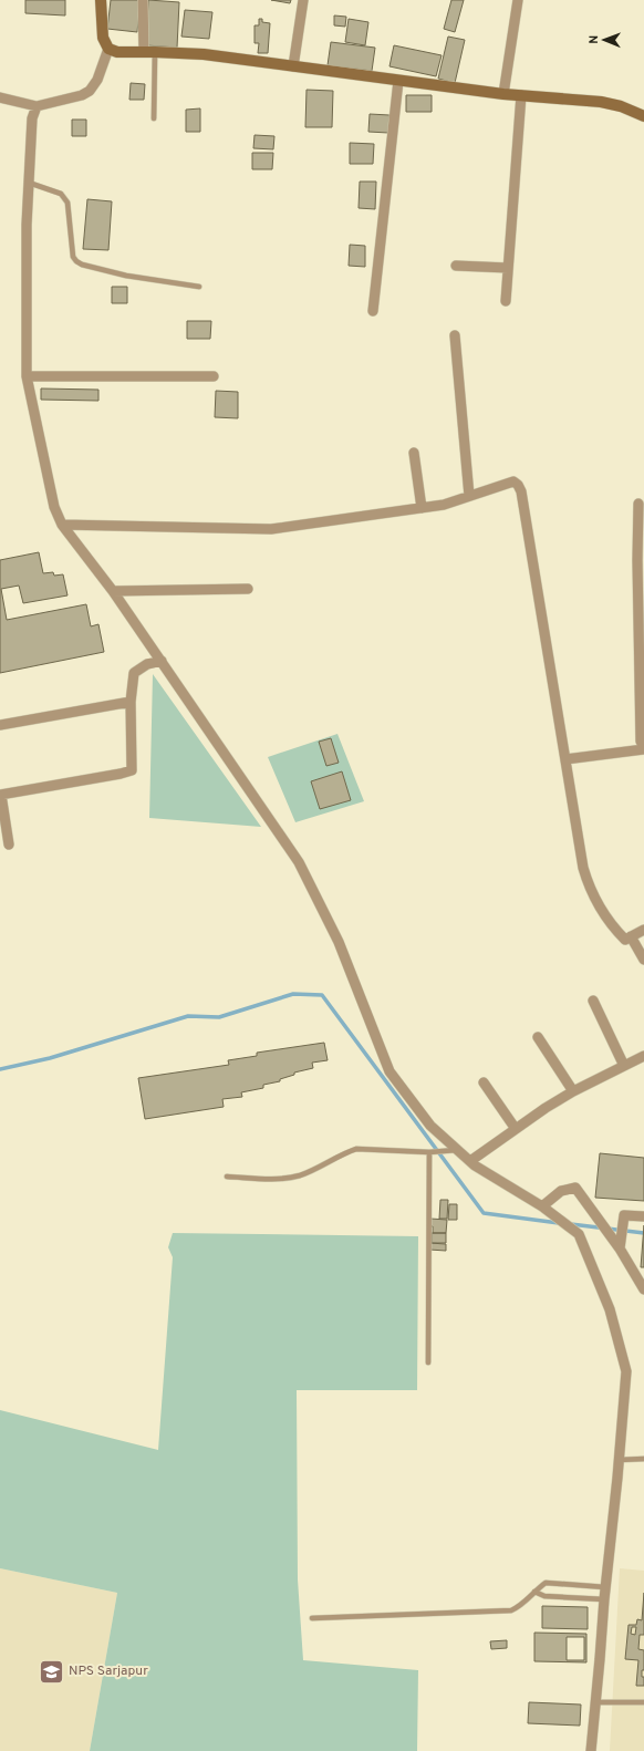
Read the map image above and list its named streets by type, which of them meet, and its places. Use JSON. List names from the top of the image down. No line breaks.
{"places":{"school or university":["NPS Sarjapur"]},"north":"left"}
